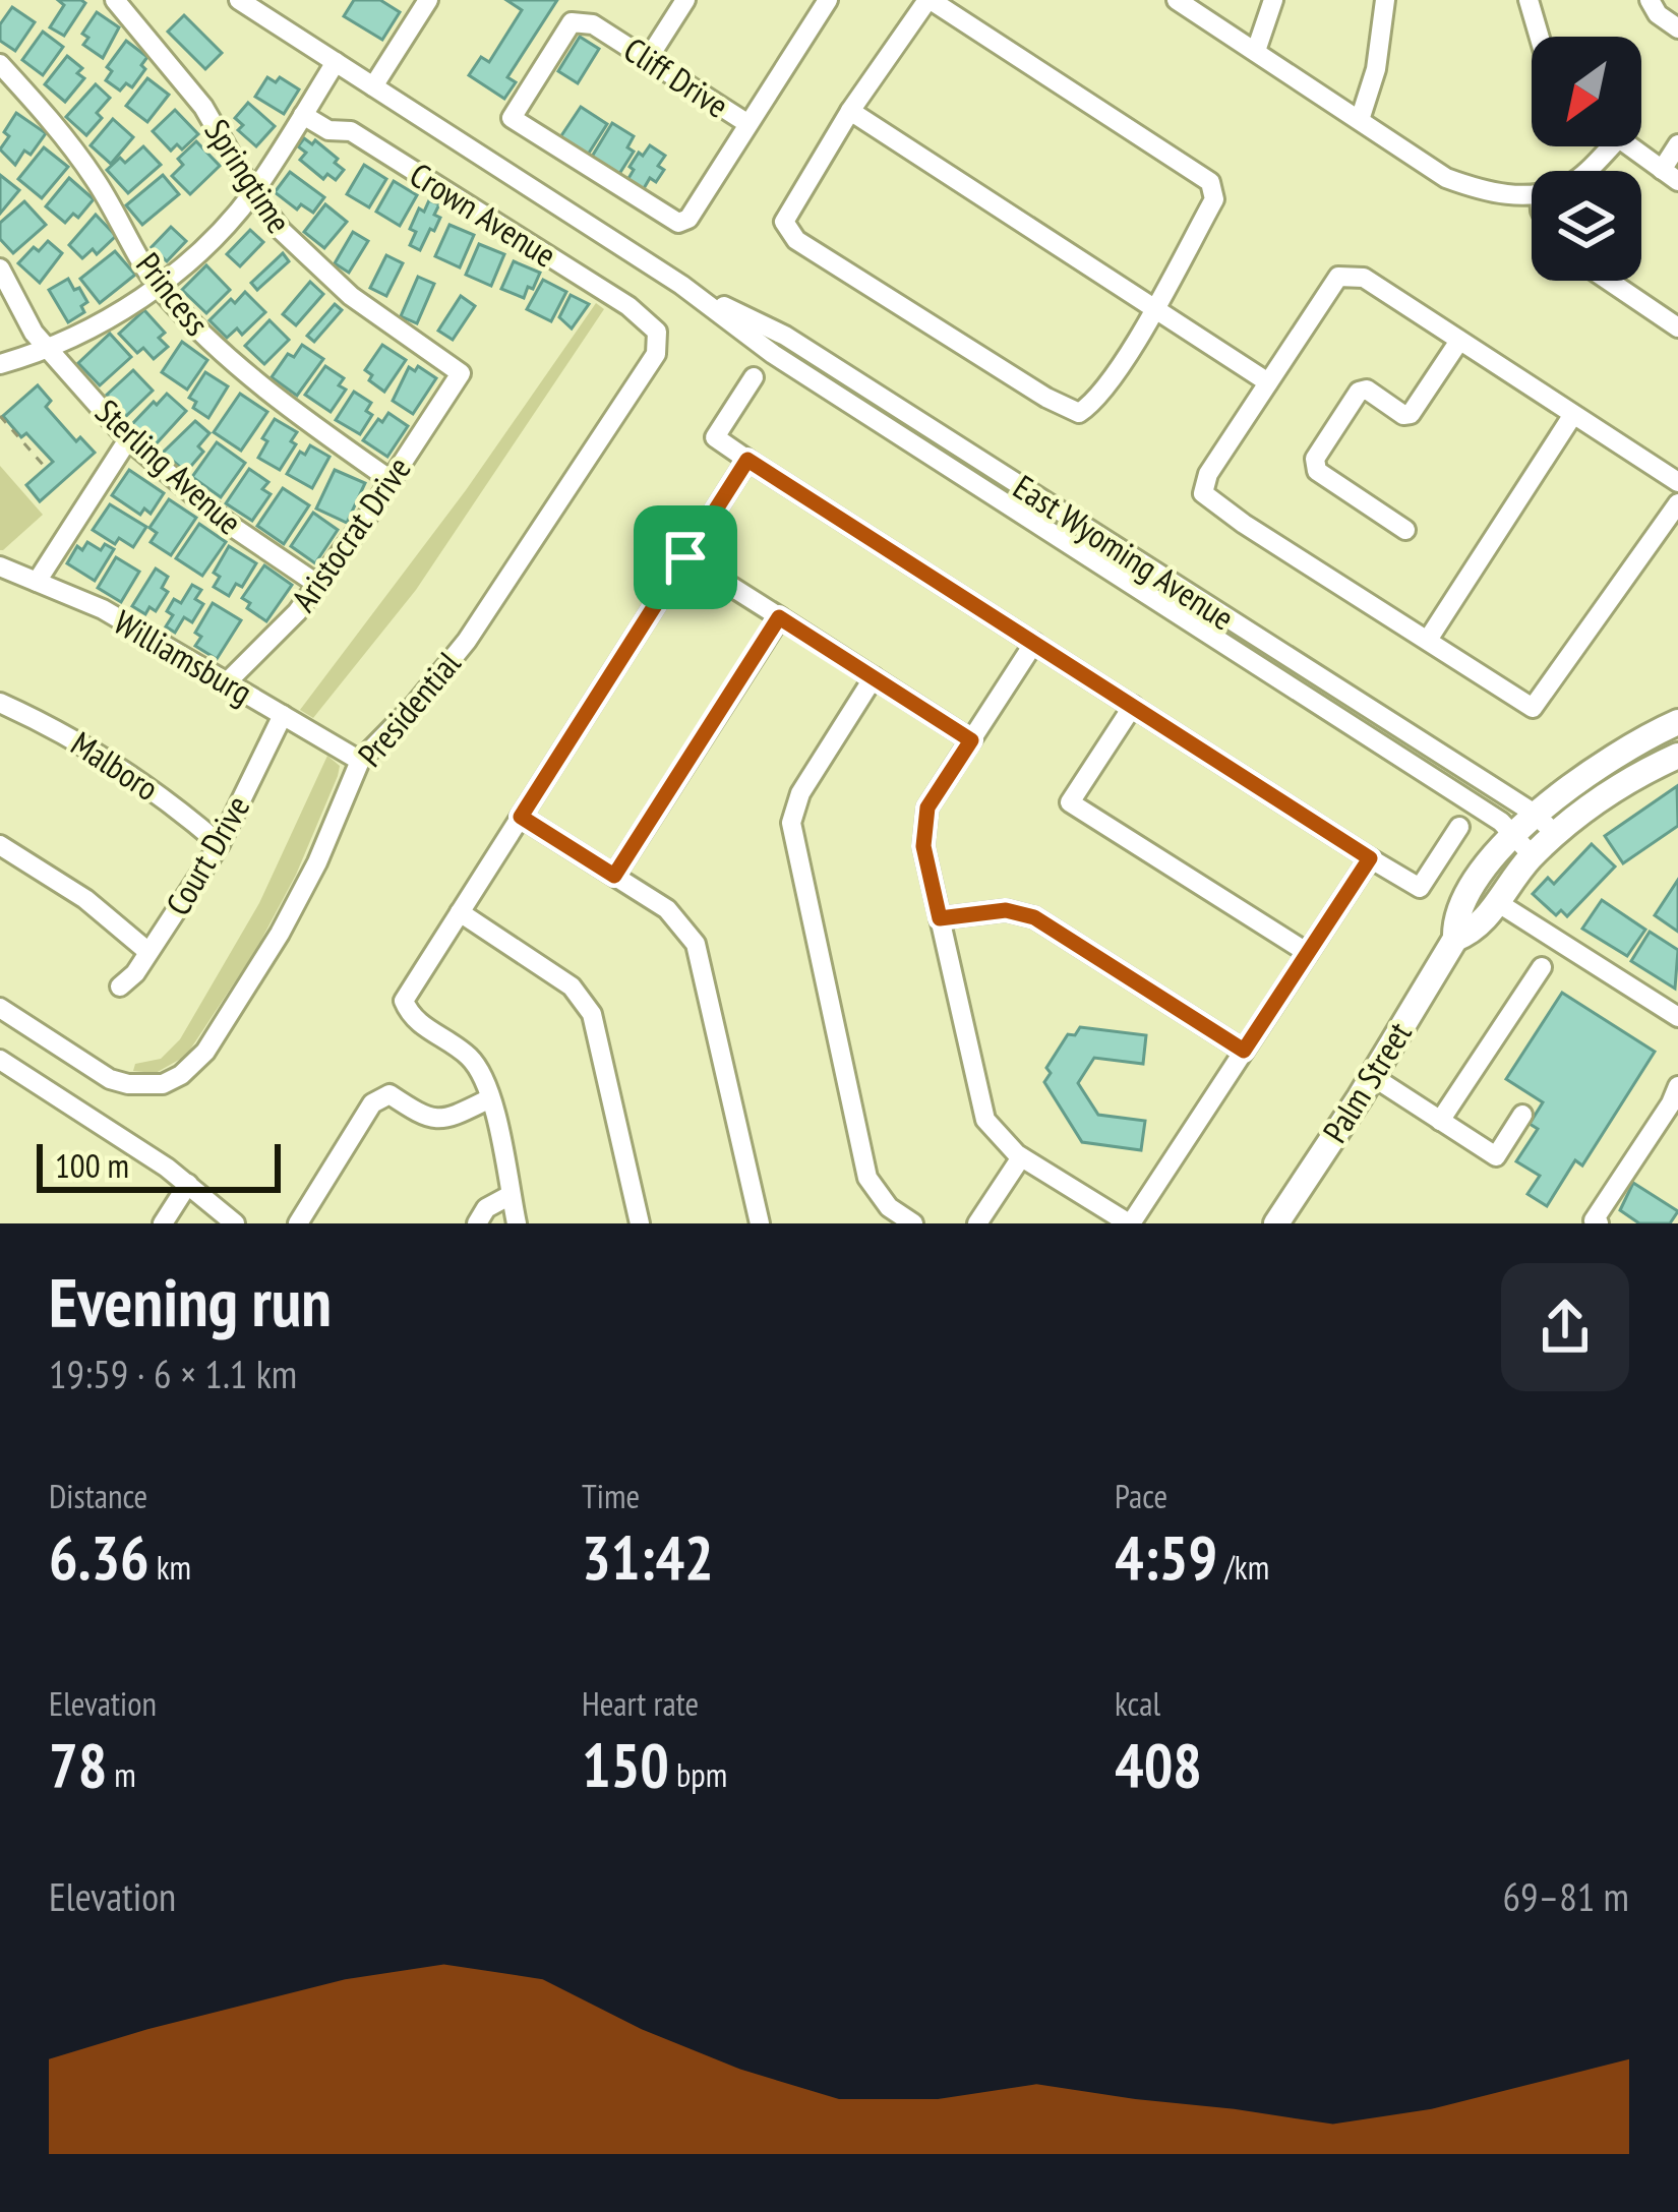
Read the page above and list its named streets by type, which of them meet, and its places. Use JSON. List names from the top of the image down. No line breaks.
{"streets":{"main road":["Palm Street"],"street":["Cliff Drive","Springtime","Crown Avenue","Princess","Sterling Avenue","Aristocrat Drive","East Wyoming Avenue","Williamsburg","Presidential","Malboro","Court Drive"]},"crossings":[["Springtime","Aristocrat Drive"],["Crown Avenue","Presidential"],["Princess","Aristocrat Drive"],["Sterling Avenue","Aristocrat Drive"],["Aristocrat Drive","Williamsburg"],["East Wyoming Avenue","Palm Street"],["Williamsburg","Presidential"],["Williamsburg","Court Drive"],["Malboro","Court Drive"]],"scale_bar":"100 m","north":"bottom left","page":{"scale":"100 m","heading":["Evening run","19:59 · 6 × 1.1 km"],"stats":[["Distance","6.36 km"],["Time","31:42"],["Pace","4:59 /km"],["Elevation","78 m"],["Heart rate","150 bpm"],["kcal","408"]],"chart":["Elevation","69–81 m"]}}
